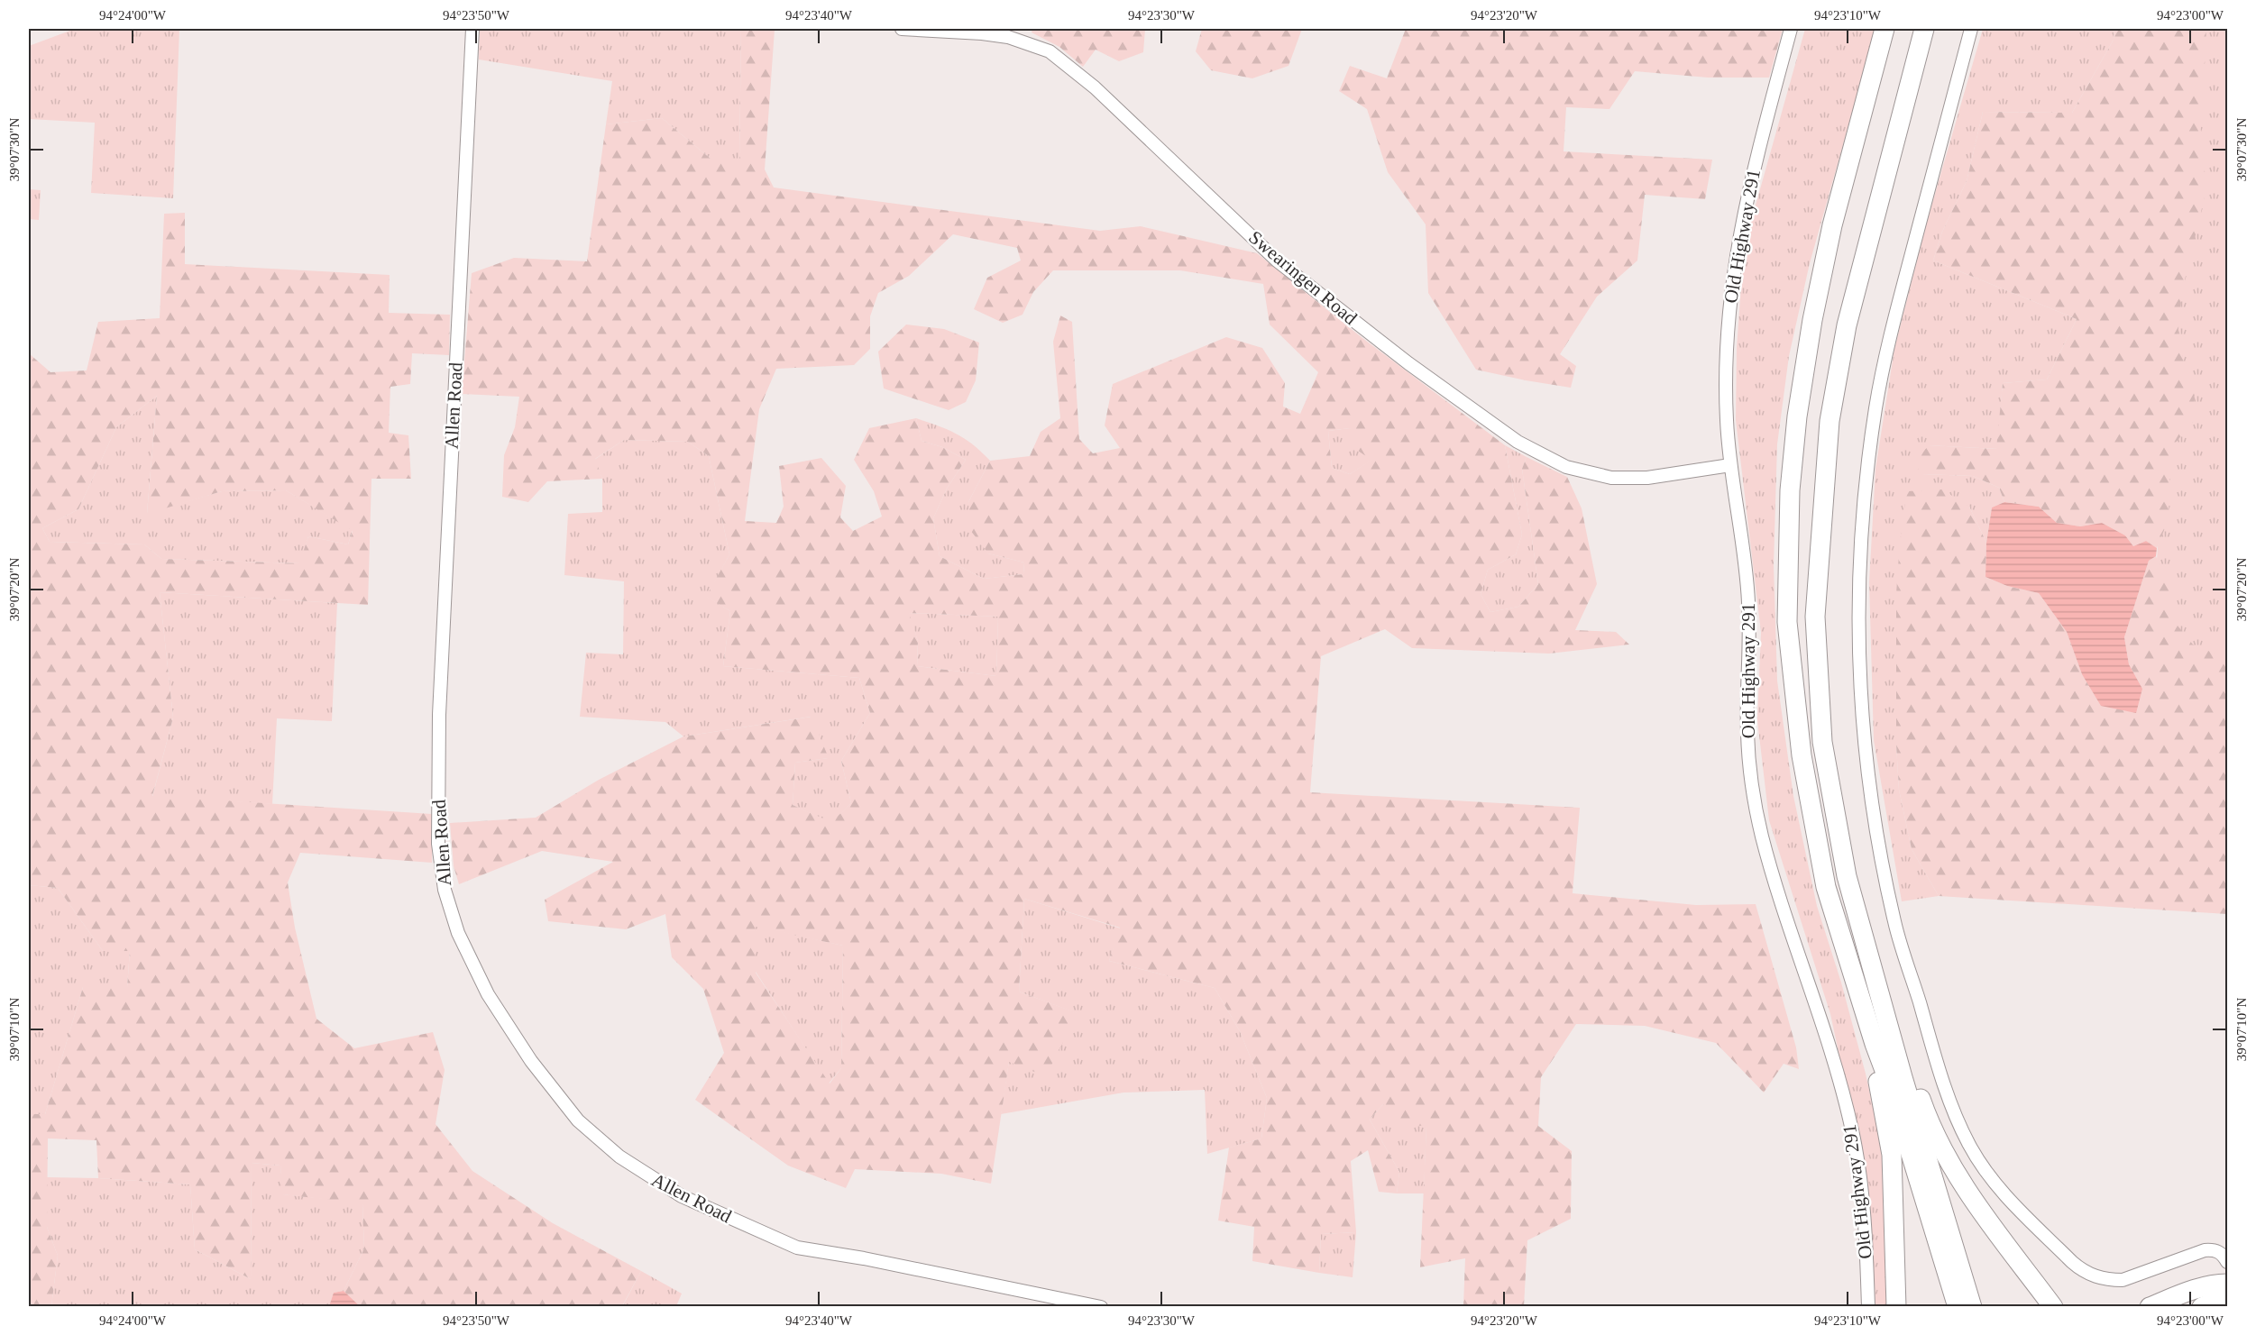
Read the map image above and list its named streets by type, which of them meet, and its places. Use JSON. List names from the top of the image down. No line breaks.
{"streets":{"street":["Old Highway 291","Swearingen Road","Allen Road"]},"crossings":[["Old Highway 291","Swearingen Road"]],"coordinates":["94°24'00\"W","94°23'50\"W","94°23'40\"W","94°23'30\"W","94°23'20\"W","94°23'10\"W","94°23'00\"W","39°07'30\"N","39°07'20\"N","39°07'10\"N"]}
